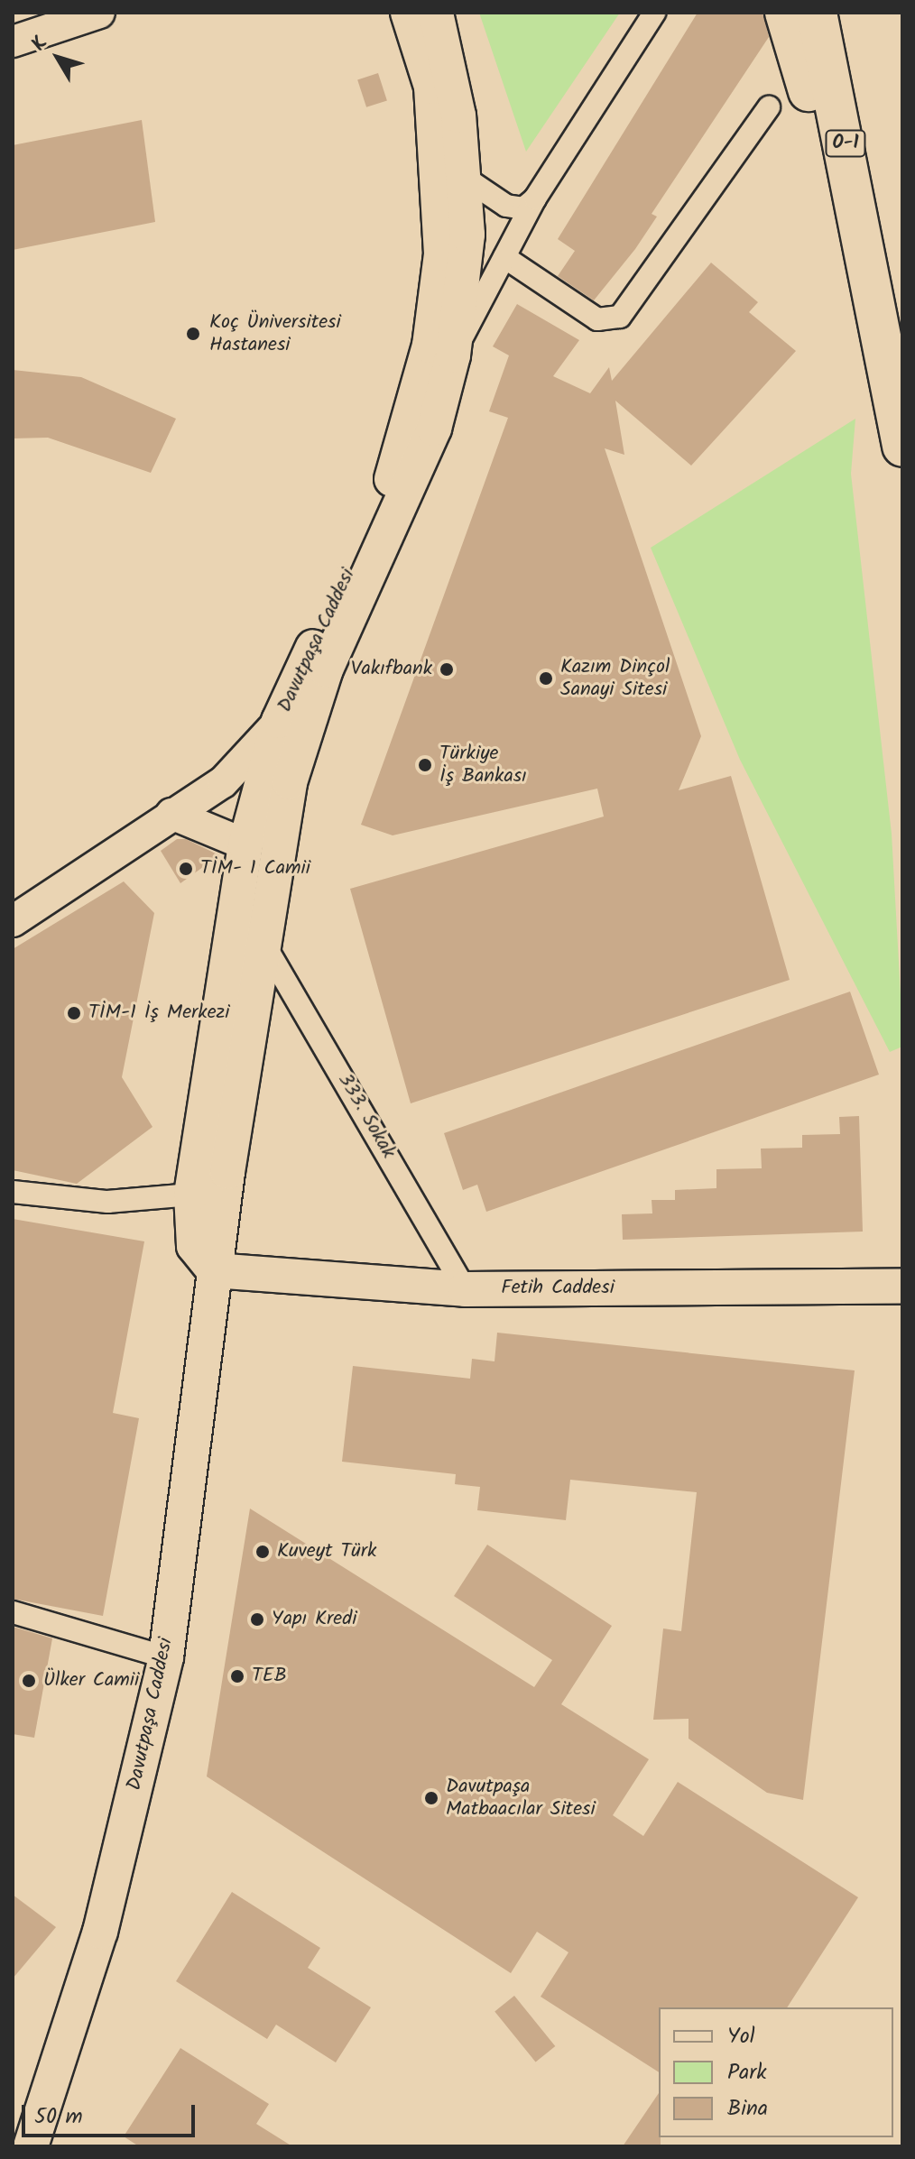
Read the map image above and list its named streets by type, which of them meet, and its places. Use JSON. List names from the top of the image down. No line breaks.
{"streets":{"highway":["O-1"],"main road":["Davutpaşa Caddesi","Fetih Caddesi"],"street":["333. Sokak"]},"crossings":[["Davutpaşa Caddesi","333. Sokak"],["Davutpaşa Caddesi","Fetih Caddesi"],["333. Sokak","Fetih Caddesi"]],"places":["Koç Üniversitesi Hastanesi","Vakıfbank","Kazım Dinçol Sanayi Sitesi","Türkiye İş Bankası","TİM- 1 Camii","TİM-1 İş Merkezi","Kuveyt Türk","Yapı Kredi","TEB","Ülker Camii","Davutpaşa Matbaacılar Sitesi"],"legend":["Yol","Park","Bina"],"scale_bar":"50 m","north":"top left"}
